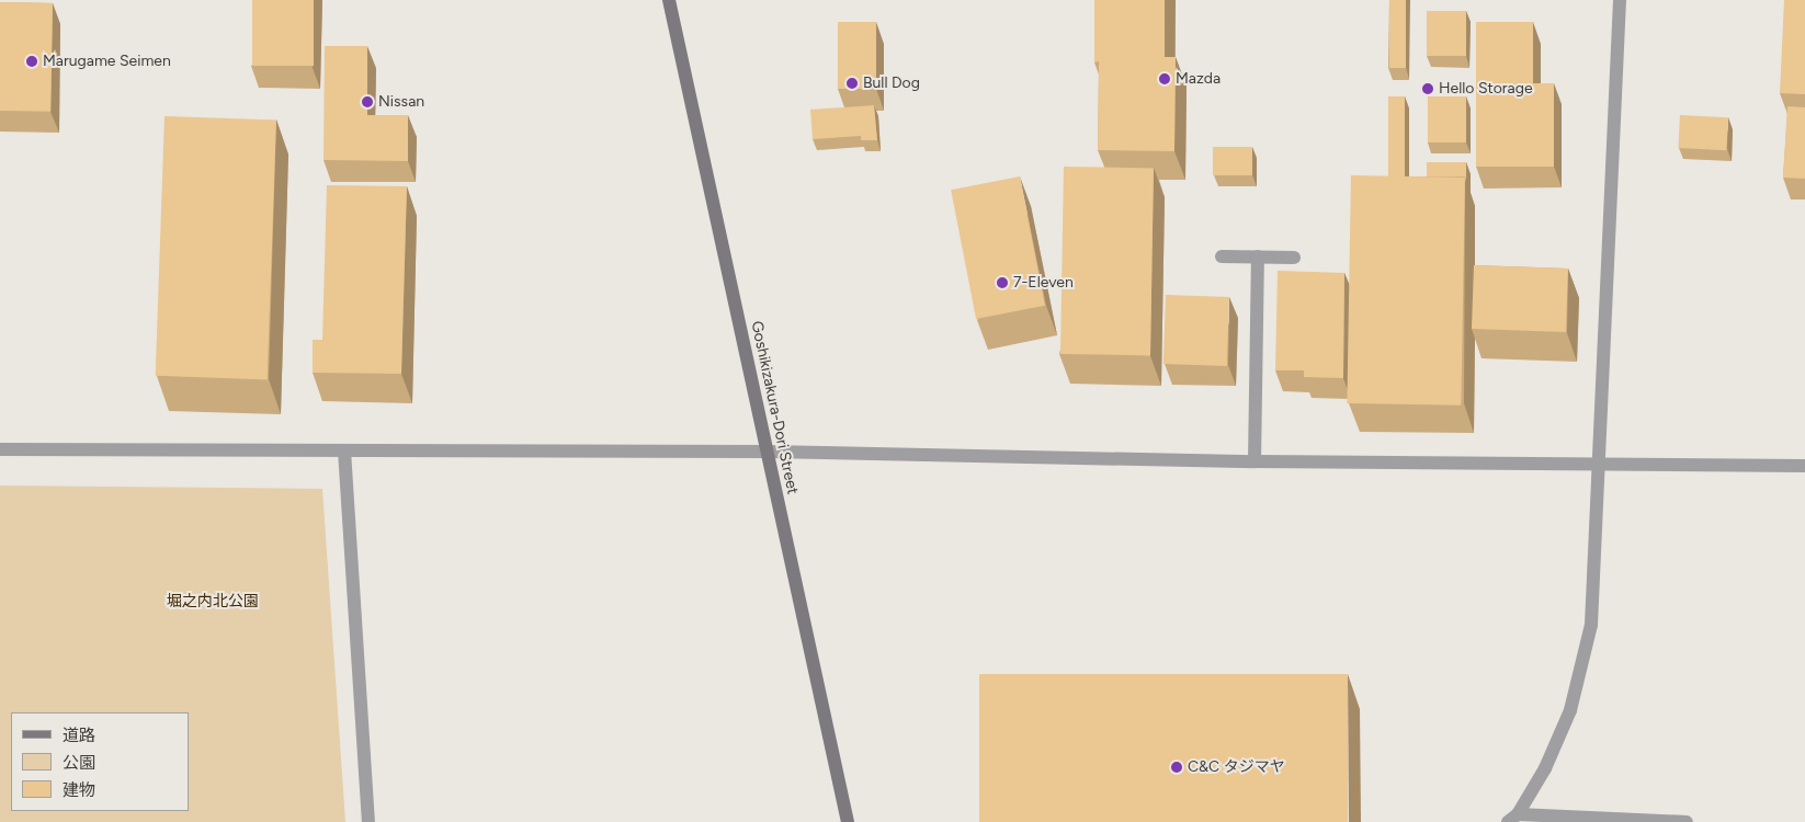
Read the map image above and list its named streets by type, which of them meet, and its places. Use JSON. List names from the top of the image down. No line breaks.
{"streets":{"street":["Goshikizakura-Dori Street"]},"parks":["堀之内北公園"],"places":["Marugame Seimen","Mazda","Bull Dog","Hello Storage","Nissan","7-Eleven","C&C タジマヤ"],"legend":["道路","公園","建物"]}
